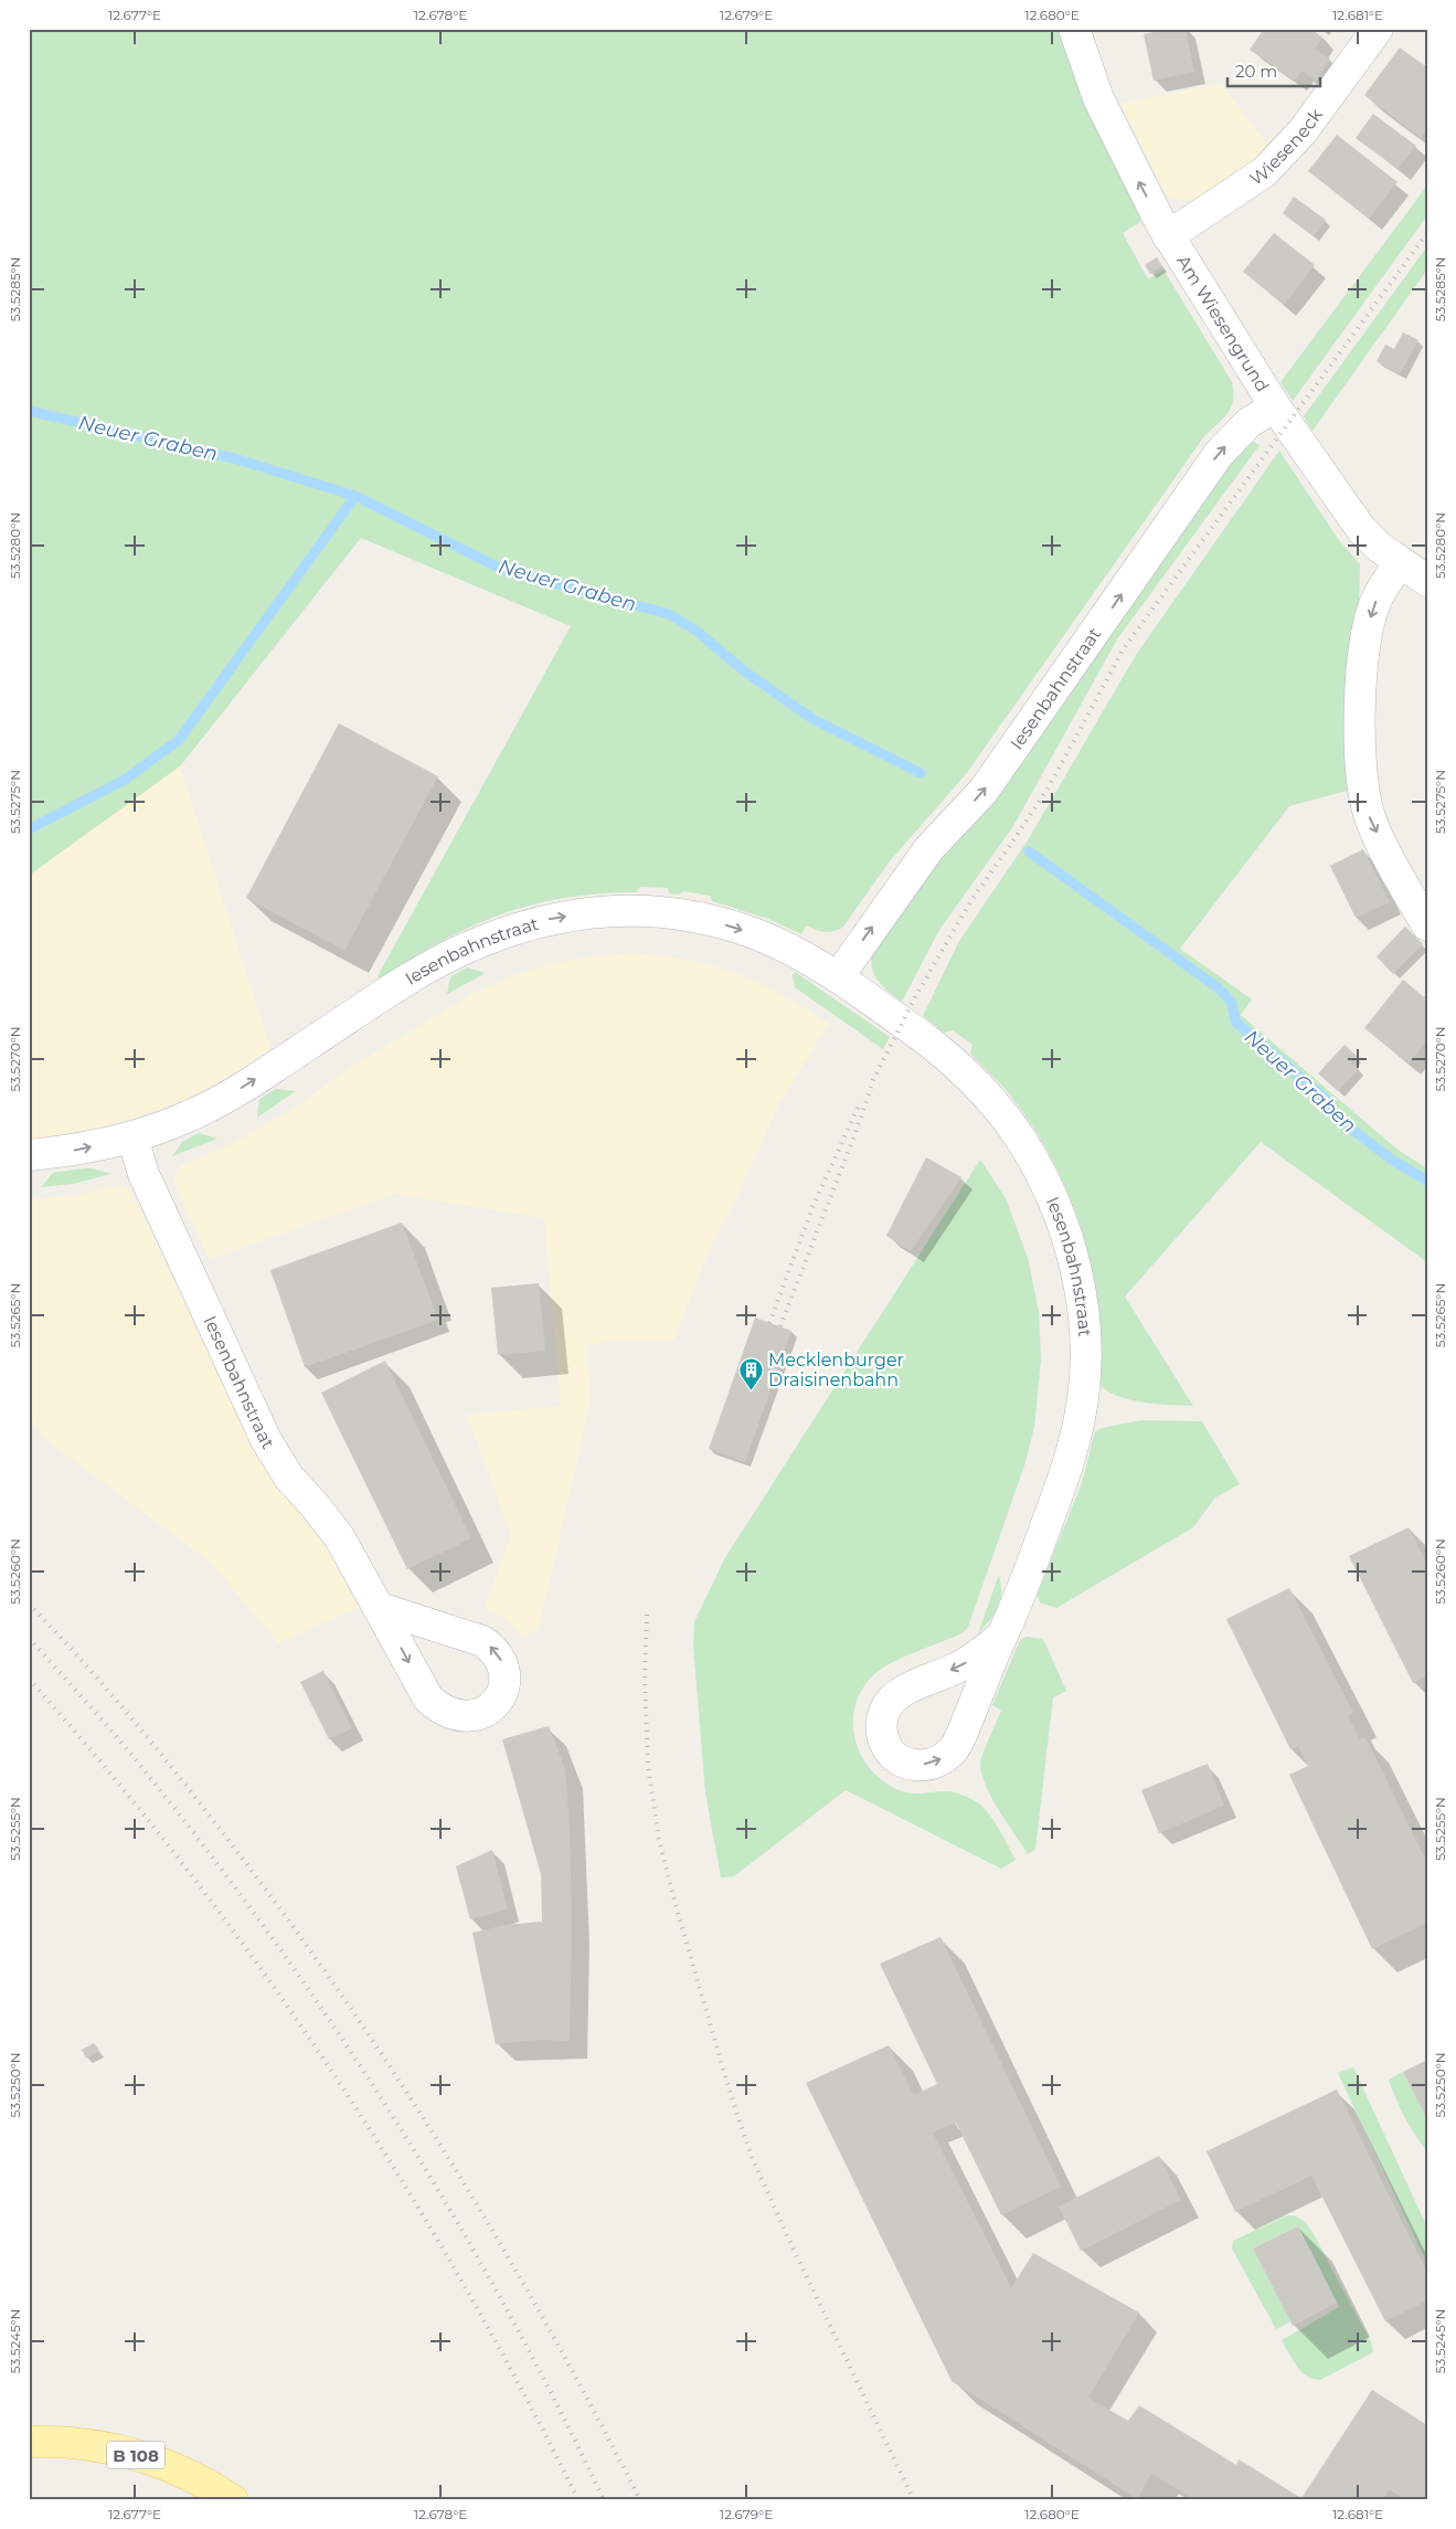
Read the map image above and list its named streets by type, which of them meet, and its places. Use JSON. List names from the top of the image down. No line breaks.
{"streets":{"main road":["B 108"],"street":["Wieseneck","Am Wiesengrund","Iesenbahnstraat"]},"crossings":[["Wieseneck","Am Wiesengrund"],["Am Wiesengrund","Iesenbahnstraat"]],"water":["Neuer Graben"],"places":{"building":["Mecklenburger Draisinenbahn"]},"scale_bar":"20 m","coordinates":["12.677°E","12.678°E","12.679°E","12.680°E","12.681°E","53.5285°N","53.5280°N","53.5275°N","53.5270°N","53.5265°N","53.5260°N","53.5255°N","53.5250°N","53.5245°N"]}
